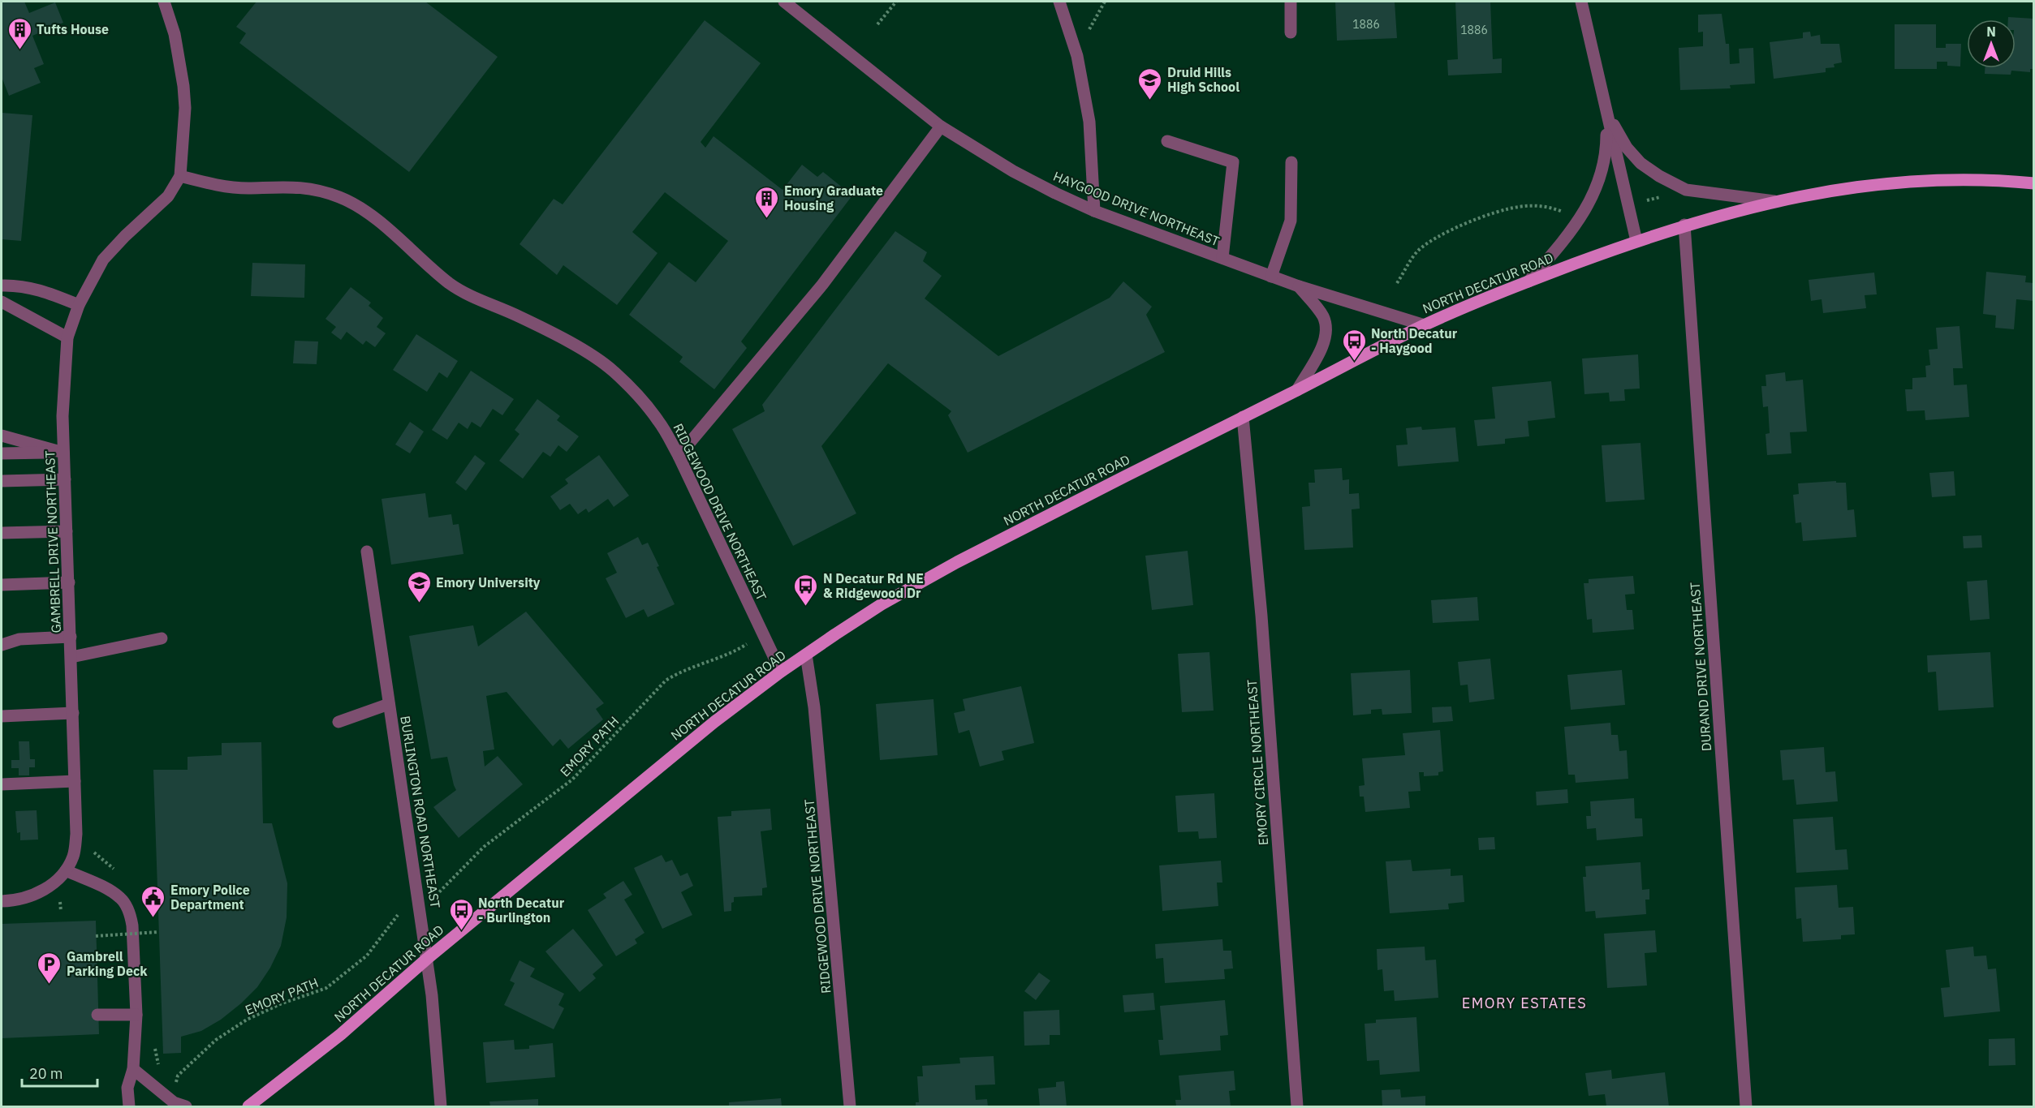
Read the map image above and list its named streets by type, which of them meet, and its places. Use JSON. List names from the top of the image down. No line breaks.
{"streets":{"main road":["NORTH DECATUR ROAD"],"street":["HAYGOOD DRIVE NORTHEAST","RIDGEWOOD DRIVE NORTHEAST","GAMBRELL DRIVE NORTHEAST","DURAND DRIVE NORTHEAST","EMORY CIRCLE NORTHEAST","BURLINGTON ROAD NORTHEAST"],"path":["EMORY PATH"]},"crossings":[["HAYGOOD DRIVE NORTHEAST","NORTH DECATUR ROAD"],["NORTH DECATUR ROAD","RIDGEWOOD DRIVE NORTHEAST"],["NORTH DECATUR ROAD","DURAND DRIVE NORTHEAST"],["NORTH DECATUR ROAD","EMORY CIRCLE NORTHEAST"],["NORTH DECATUR ROAD","BURLINGTON ROAD NORTHEAST"],["RIDGEWOOD DRIVE NORTHEAST","GAMBRELL DRIVE NORTHEAST"]],"districts":["EMORY ESTATES"],"places":{"building":["Tufts House","Emory Graduate Housing"],"school or university":["Druid Hills High School","Emory University"],"bus stop":["North Decatur - Haygood","N Decatur Rd NE & Ridgewood Dr","North Decatur - Burlington"],"public building":["Emory Police Department"],"parking":["Gambrell Parking Deck"]},"house_numbers":["1886","1886"],"scale_bar":"20 m","north":"top"}
